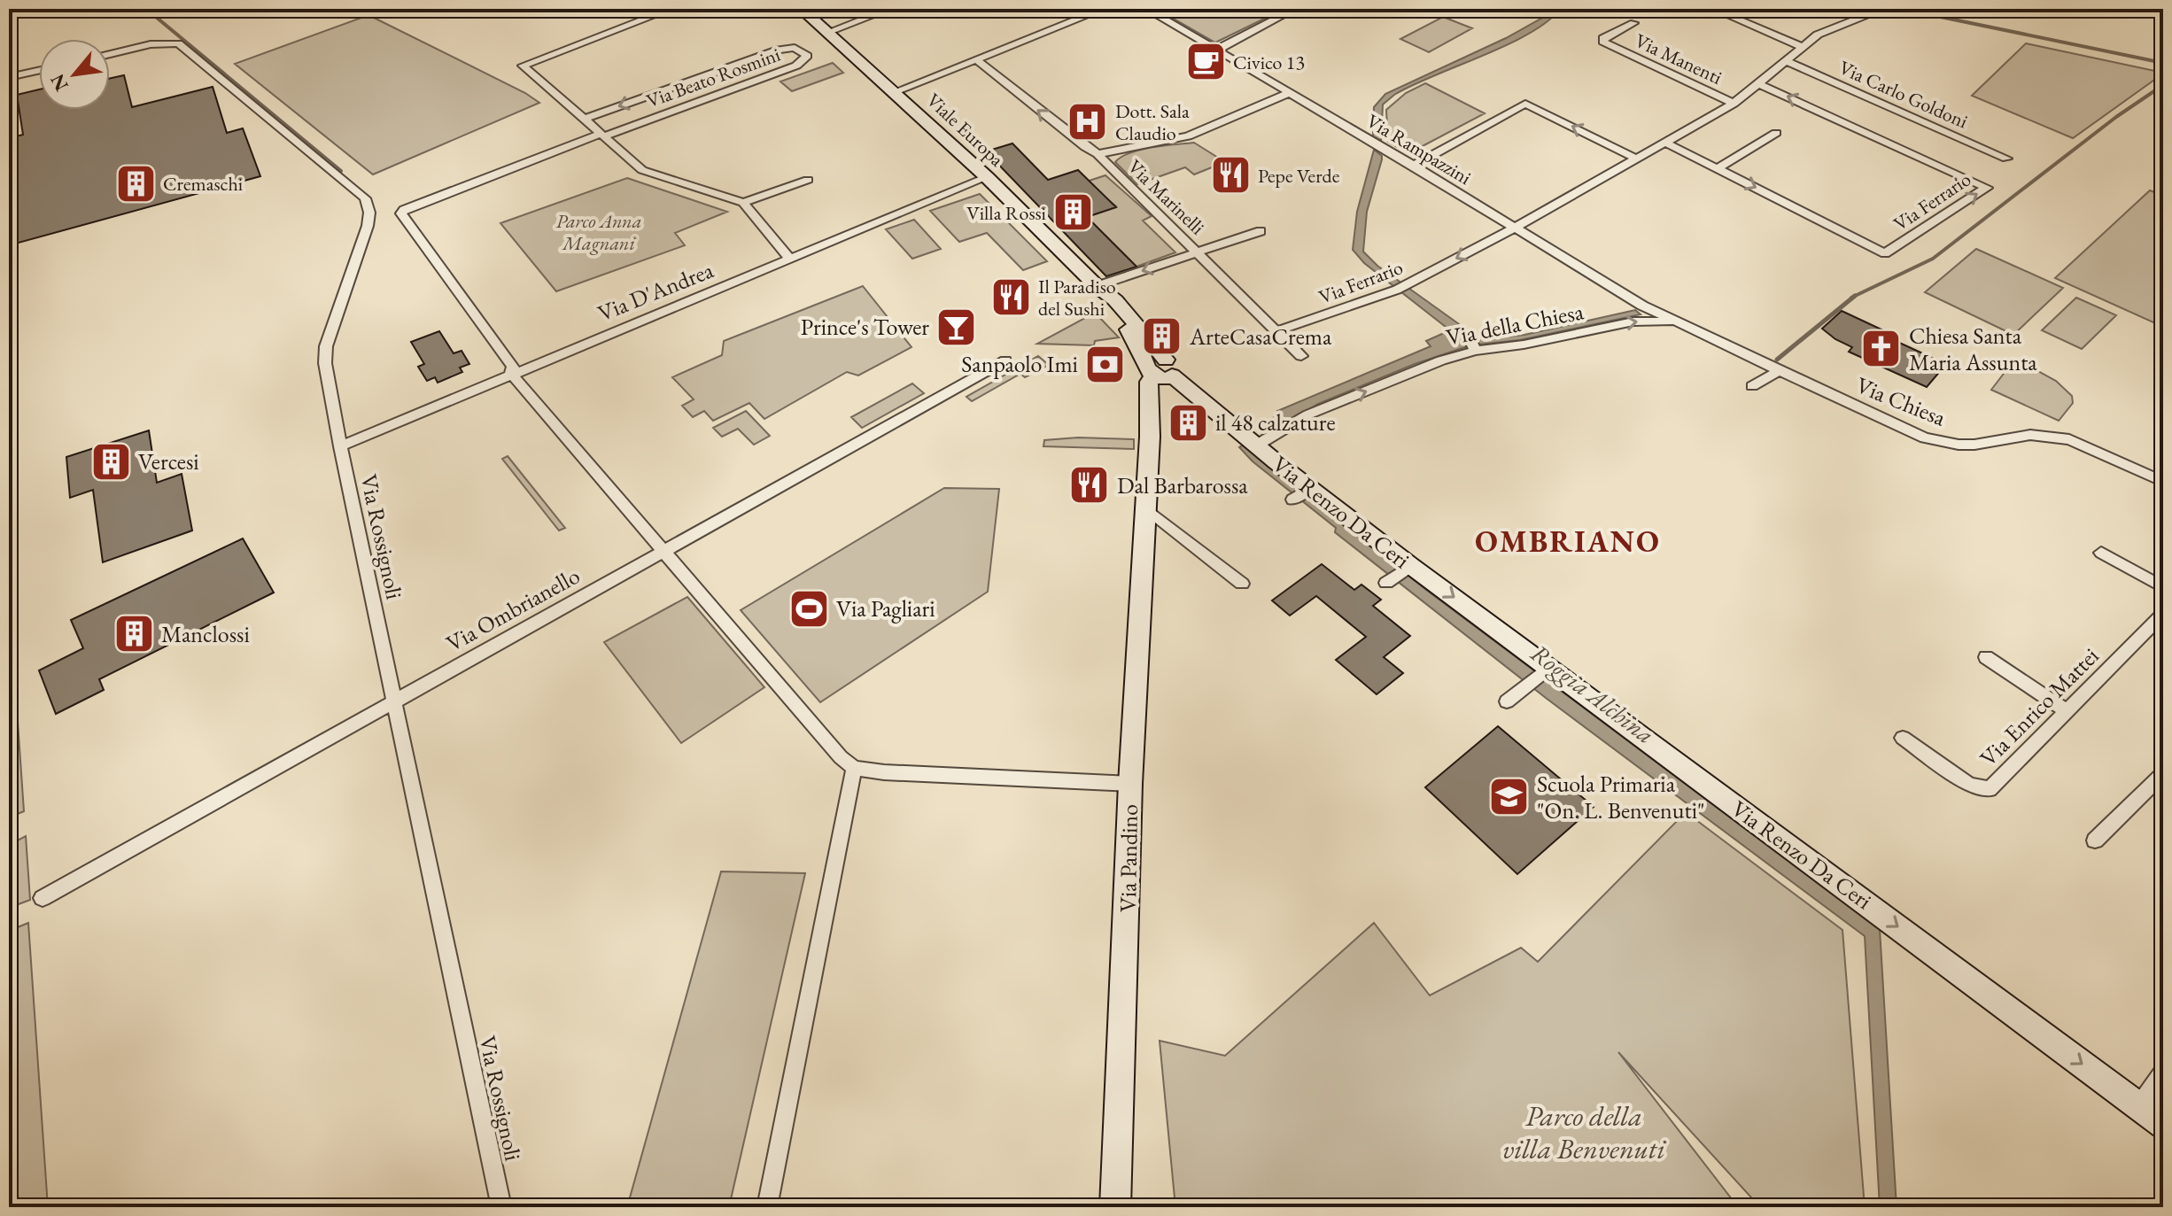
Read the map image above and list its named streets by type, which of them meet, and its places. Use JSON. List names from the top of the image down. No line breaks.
{"streets":{"street":["Via Manenti","Via Beato Rosmini","Via Carlo Goldoni","Viale Europa","Via Rampazzini","Via Marinelli","Via Ferrario","Via D'Andrea","Via della Chiesa","Via Chiesa","Via Renzo Da Ceri","Via Rossignoli","Via Ombrianello","Via Enrico Mattei","Via Pandino"]},"crossings":[["Viale Europa","Via D'Andrea"],["Viale Europa","Via Renzo Da Ceri"],["Viale Europa","Via Pandino"],["Via Rampazzini","Via Ferrario"],["Via Rampazzini","Via della Chiesa"],["Via Rampazzini","Via Chiesa"],["Via Marinelli","Via Ferrario"],["Via D'Andrea","Via Rossignoli"],["Via della Chiesa","Via Chiesa"],["Via della Chiesa","Via Renzo Da Ceri"],["Via Renzo Da Ceri","Via Pandino"],["Via Rossignoli","Via Ombrianello"]],"one_way":["Via della Chiesa","Via Renzo Da Ceri"],"districts":["OMBRIANO"],"water":["Roggia Alchina"],"parks":["Parco Anna Magnani","Parco della villa Benvenuti"],"places":{"cafe":["Civico 13"],"hospital":["Dott. Sala Claudio"],"restaurant":["Pepe Verde","Il Paradiso del Sushi","Dal Barbarossa"],"building":["Cremaschi","Villa Rossi","ArteCasaCrema","il 48 calzature","Vercesi","Manclossi"],"bar":["Prince's Tower"],"church":["Chiesa Santa Maria Assunta"],"bank":["Sanpaolo Imi"],"sports":["Via Pagliari"],"school or university":["Scuola Primaria \"On. L. Benvenuti\""]},"north":"bottom left"}
